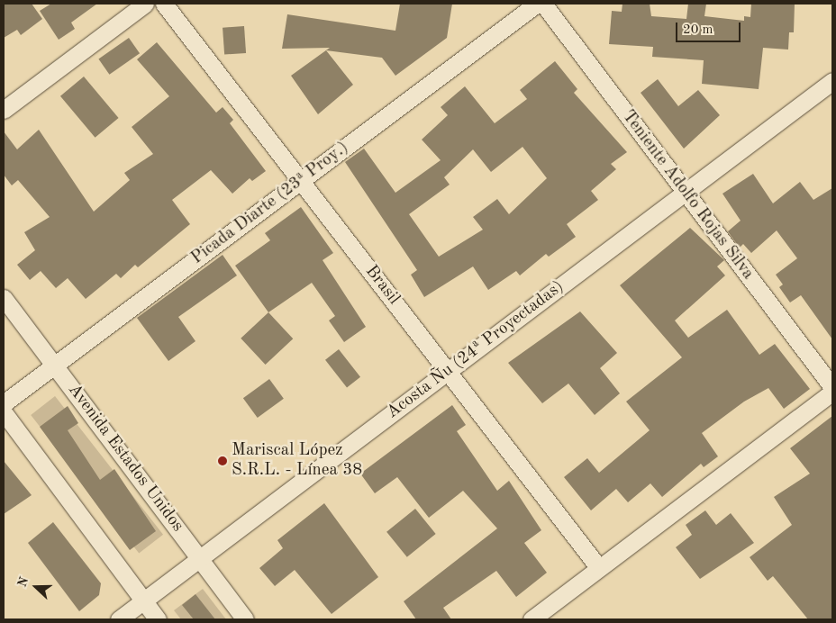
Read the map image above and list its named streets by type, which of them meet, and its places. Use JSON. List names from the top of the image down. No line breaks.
{"streets":{"street":["Teniente Adolfo Rojas Silva","Picada Diarte (23ª Proy.)","Brasil","Acosta Ñu (24ª Proyectadas)","Avenida Estados Unidos"]},"crossings":[["Teniente Adolfo Rojas Silva","Acosta Ñu (24ª Proyectadas)"],["Picada Diarte (23ª Proy.)","Brasil"],["Picada Diarte (23ª Proy.)","Avenida Estados Unidos"],["Brasil","Acosta Ñu (24ª Proyectadas)"],["Acosta Ñu (24ª Proyectadas)","Avenida Estados Unidos"]],"places":["Mariscal López S.R.L. - Línea 38"],"scale_bar":"20 m","north":"left"}
